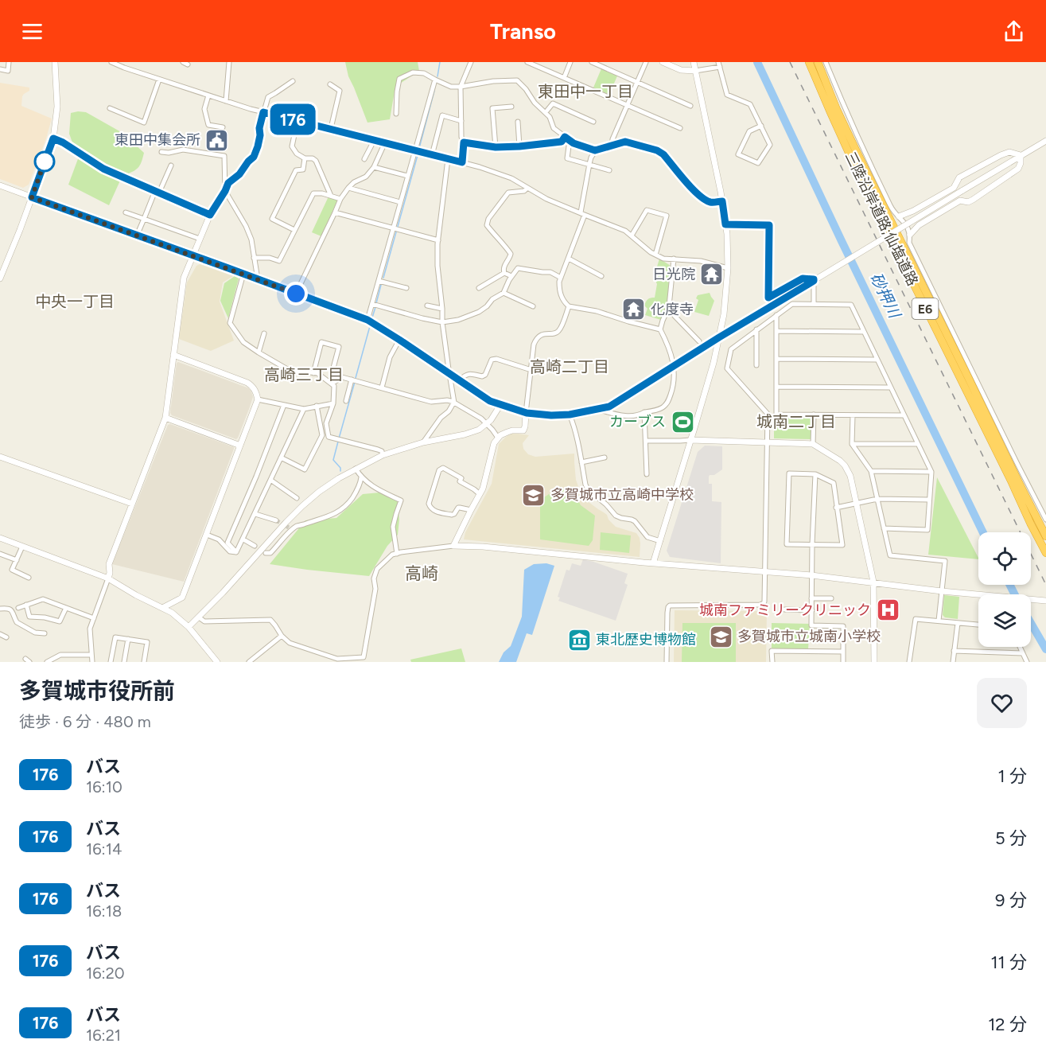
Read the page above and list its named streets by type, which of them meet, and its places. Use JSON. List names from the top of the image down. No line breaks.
{"streets":{"highway":["三陸沿岸道路;仙塩道路","E6"]},"districts":["東田中一丁目","中央一丁目","高崎二丁目","高崎三丁目","城南二丁目","高崎"],"water":["砂押川"],"places":{"public building":["東田中集会所"],"temple":["日光院","化度寺"],"sports":["カーブス"],"school or university":["多賀城市立高崎中学校","多賀城市立城南小学校"],"hospital":["城南ファミリークリニック"],"museum":["東北歴史博物館"]},"lines":["bus line 176"],"page":{"header":"Transo","on_map":"176","heading":["多賀城市役所前","徒歩 · 6 分 · 480 m"],"list":[{"mark":"176","name":"バス","note":"16:10","value":"1 分"},{"mark":"176","name":"バス","note":"16:14","value":"5 分"},{"mark":"176","name":"バス","note":"16:18","value":"9 分"},{"mark":"176","name":"バス","note":"16:20","value":"11 分"},{"mark":"176","name":"バス","note":"16:21","value":"12 分"}]}}
